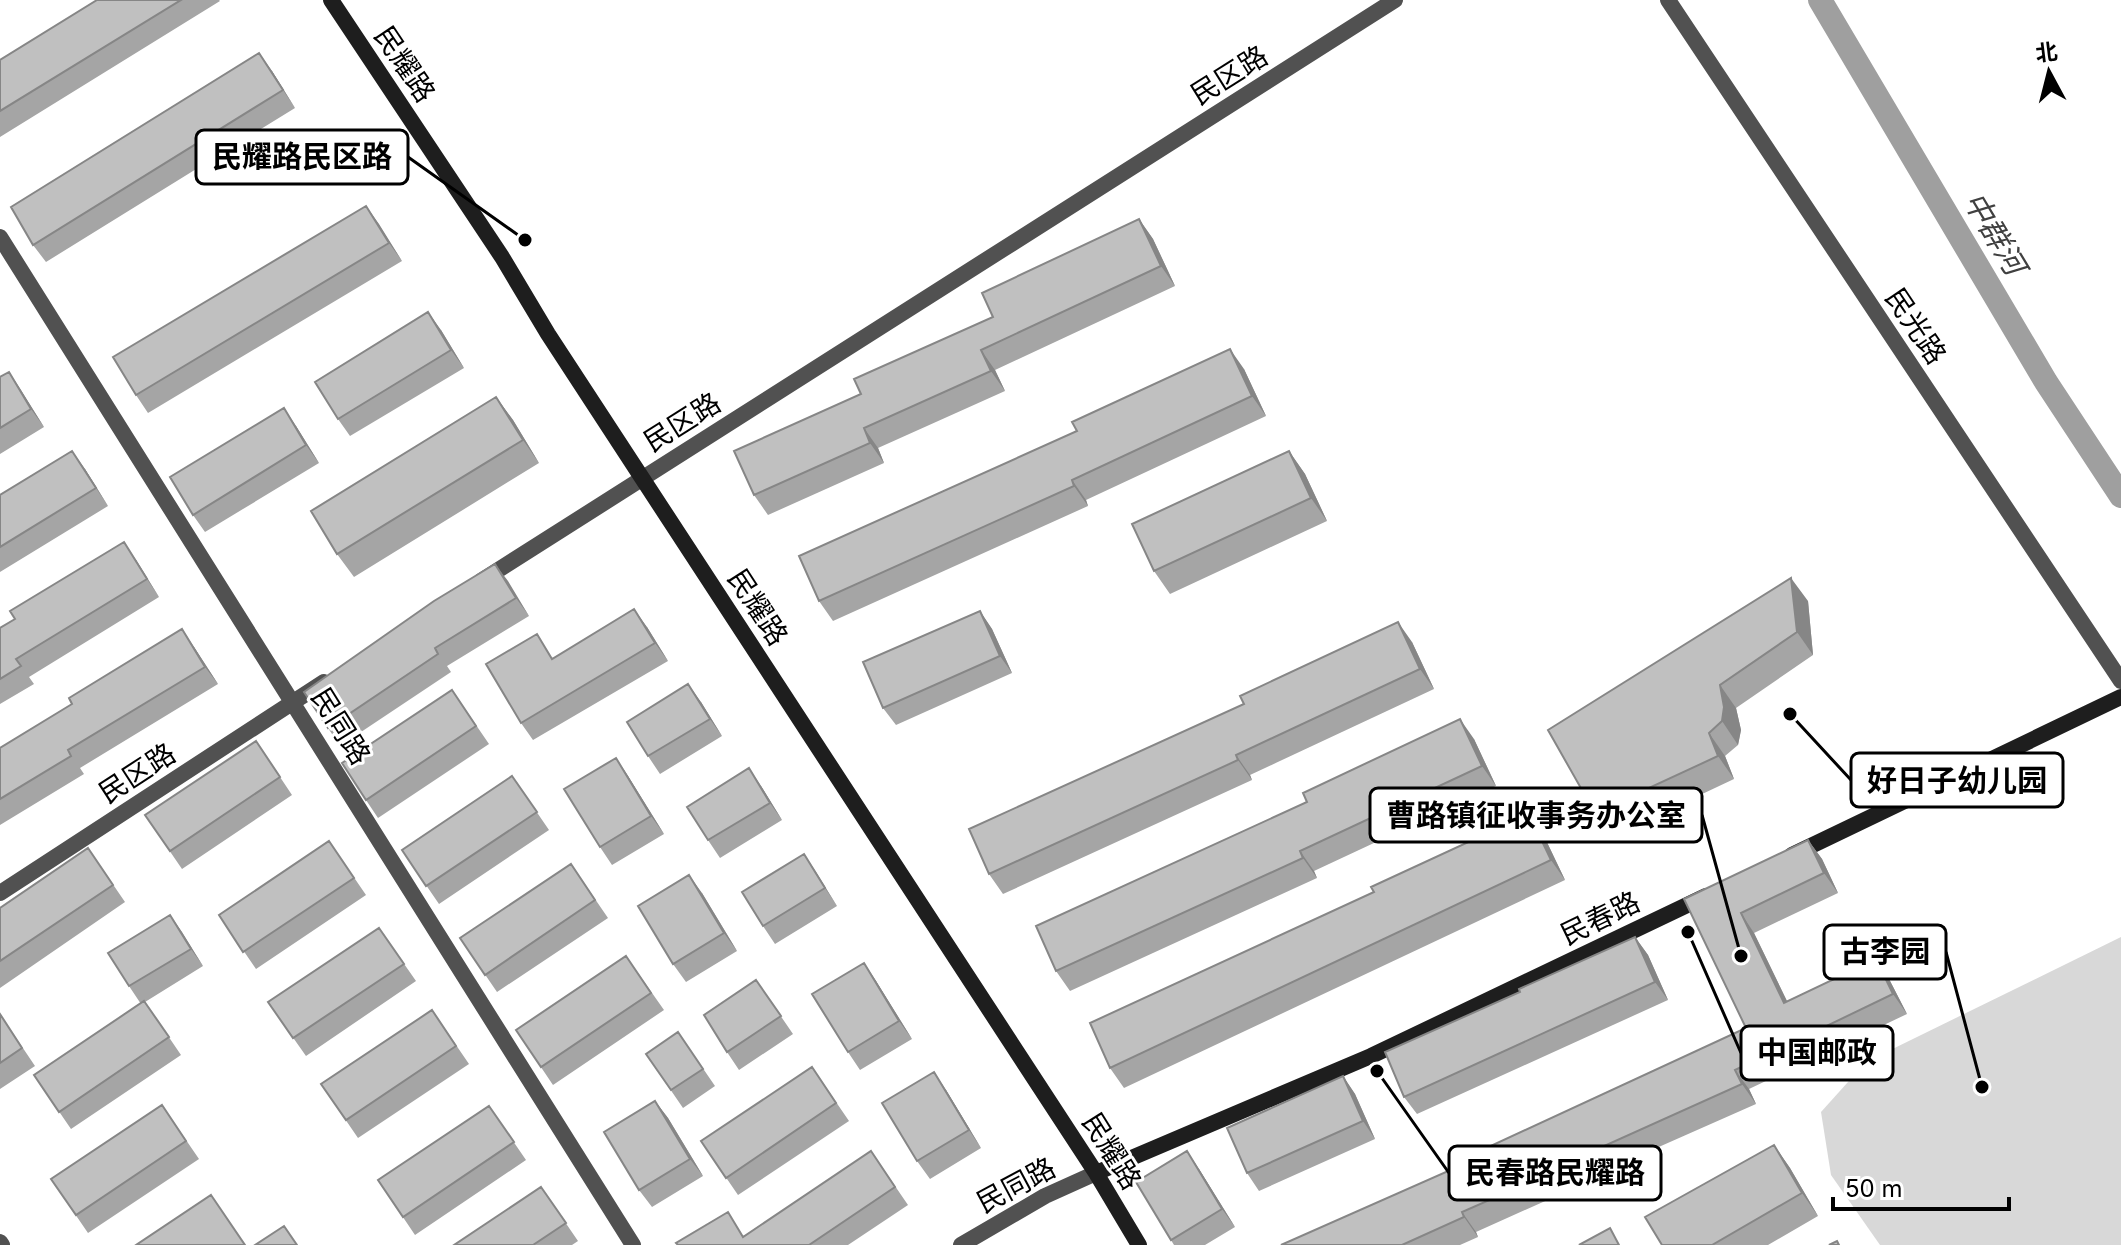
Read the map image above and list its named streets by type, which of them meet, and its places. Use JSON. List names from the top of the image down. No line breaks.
{"streets":{"street":["民耀路","民区路","民光路","民同路","民春路"]},"crossings":[["民耀路","民区路"],["民耀路","民同路"],["民耀路","民春路"],["民区路","民同路"],["民同路","民春路"]],"water":["中群河"],"places":["民耀路民区路","好日子幼儿园","中国邮政","曹路镇征收事务办公室","民春路民耀路","古李园"],"scale_bar":"50 m","north":"top"}
